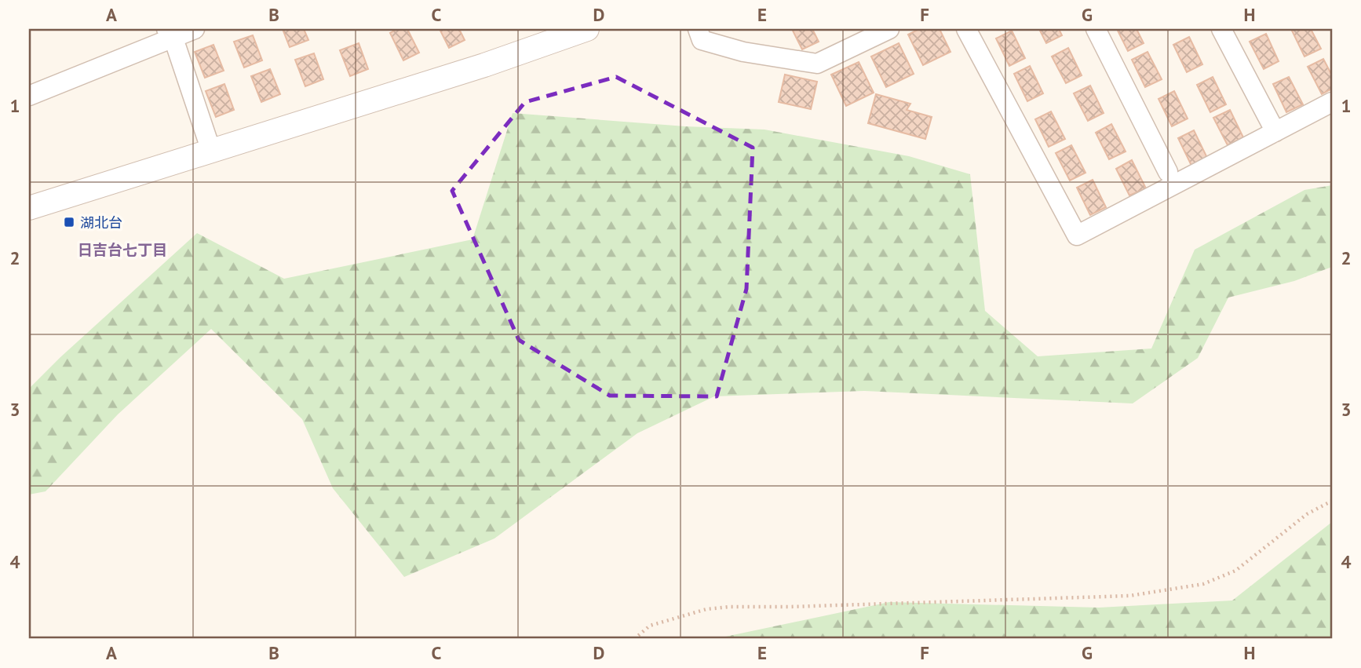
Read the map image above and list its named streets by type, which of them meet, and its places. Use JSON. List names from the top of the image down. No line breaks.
{"districts":["日吉台七丁目"],"places":{"transit":["湖北台"]},"grid":{"columns":["A","B","C","D","E","F","G","H"],"rows":["1","2","3","4"]}}
